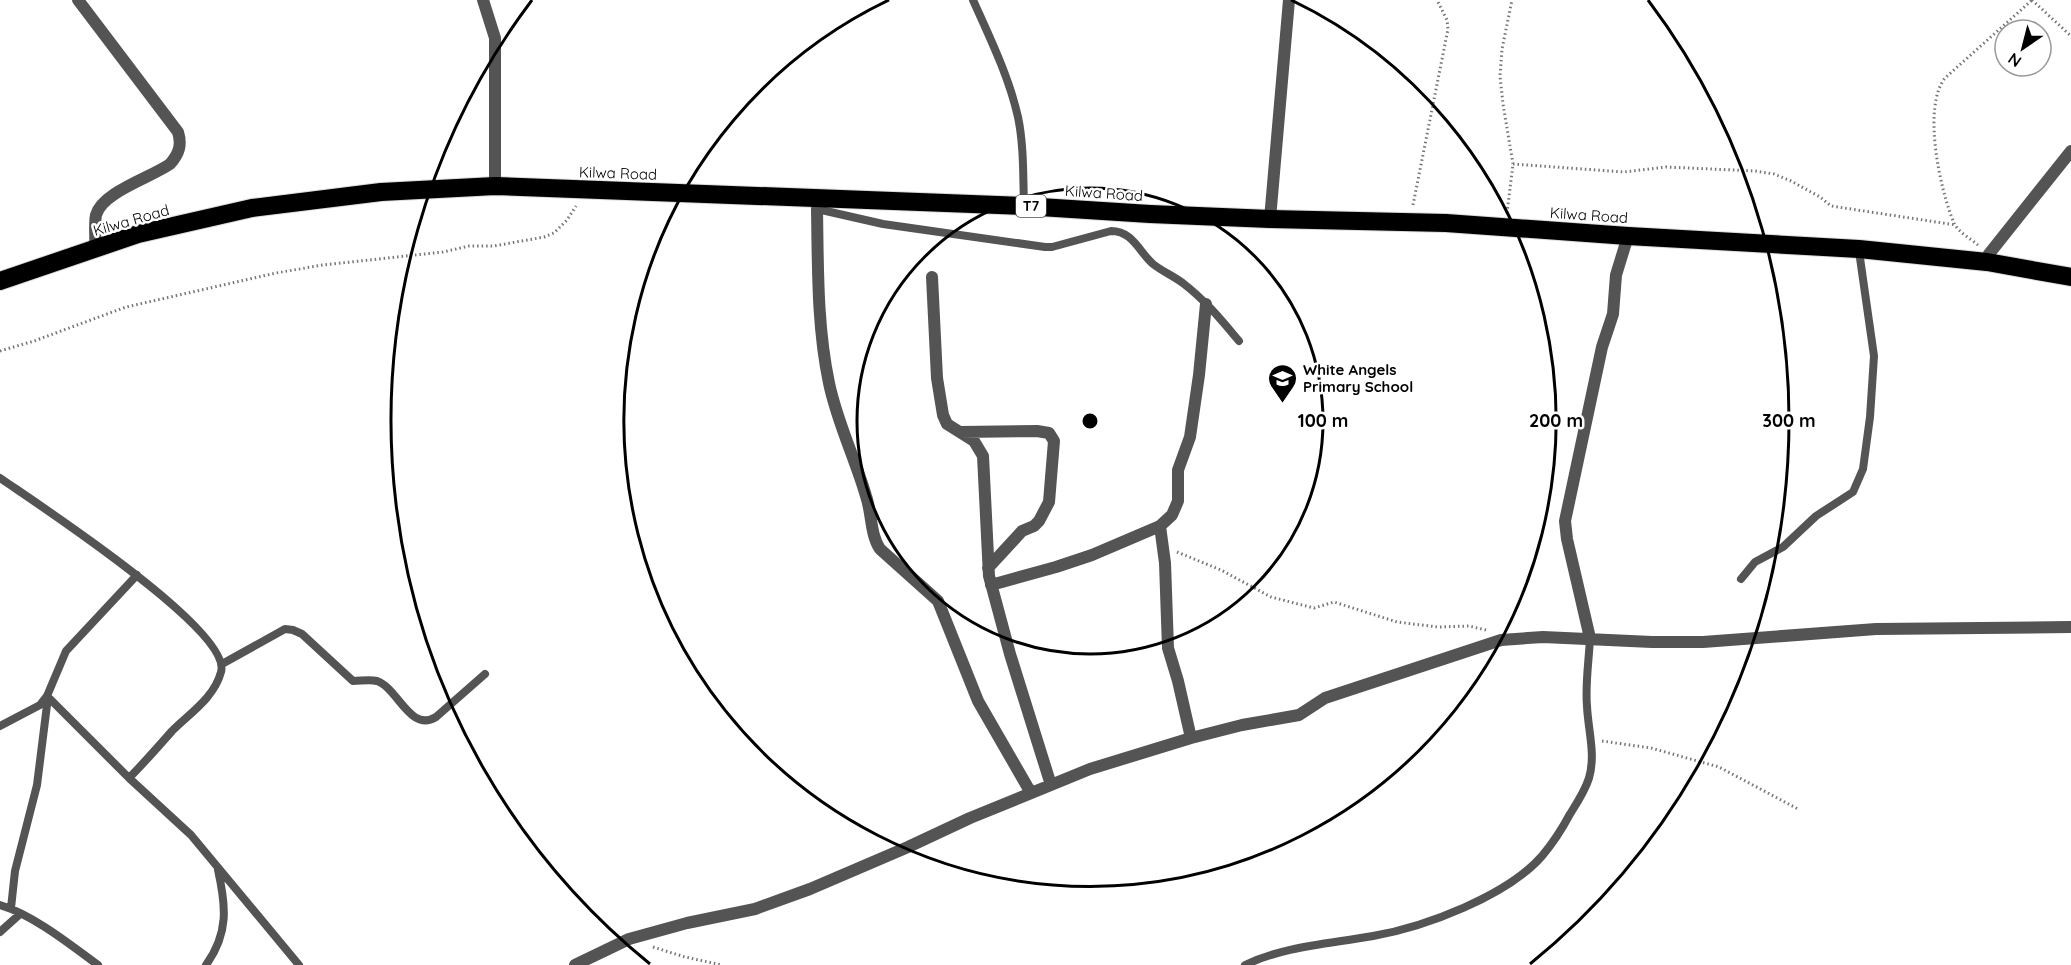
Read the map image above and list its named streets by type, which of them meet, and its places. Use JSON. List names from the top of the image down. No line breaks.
{"streets":{"highway":["Kilwa Road","T7"]},"places":{"school or university":["White Angels Primary School"]},"north":"bottom left","rings":["100 m","200 m","300 m"]}
